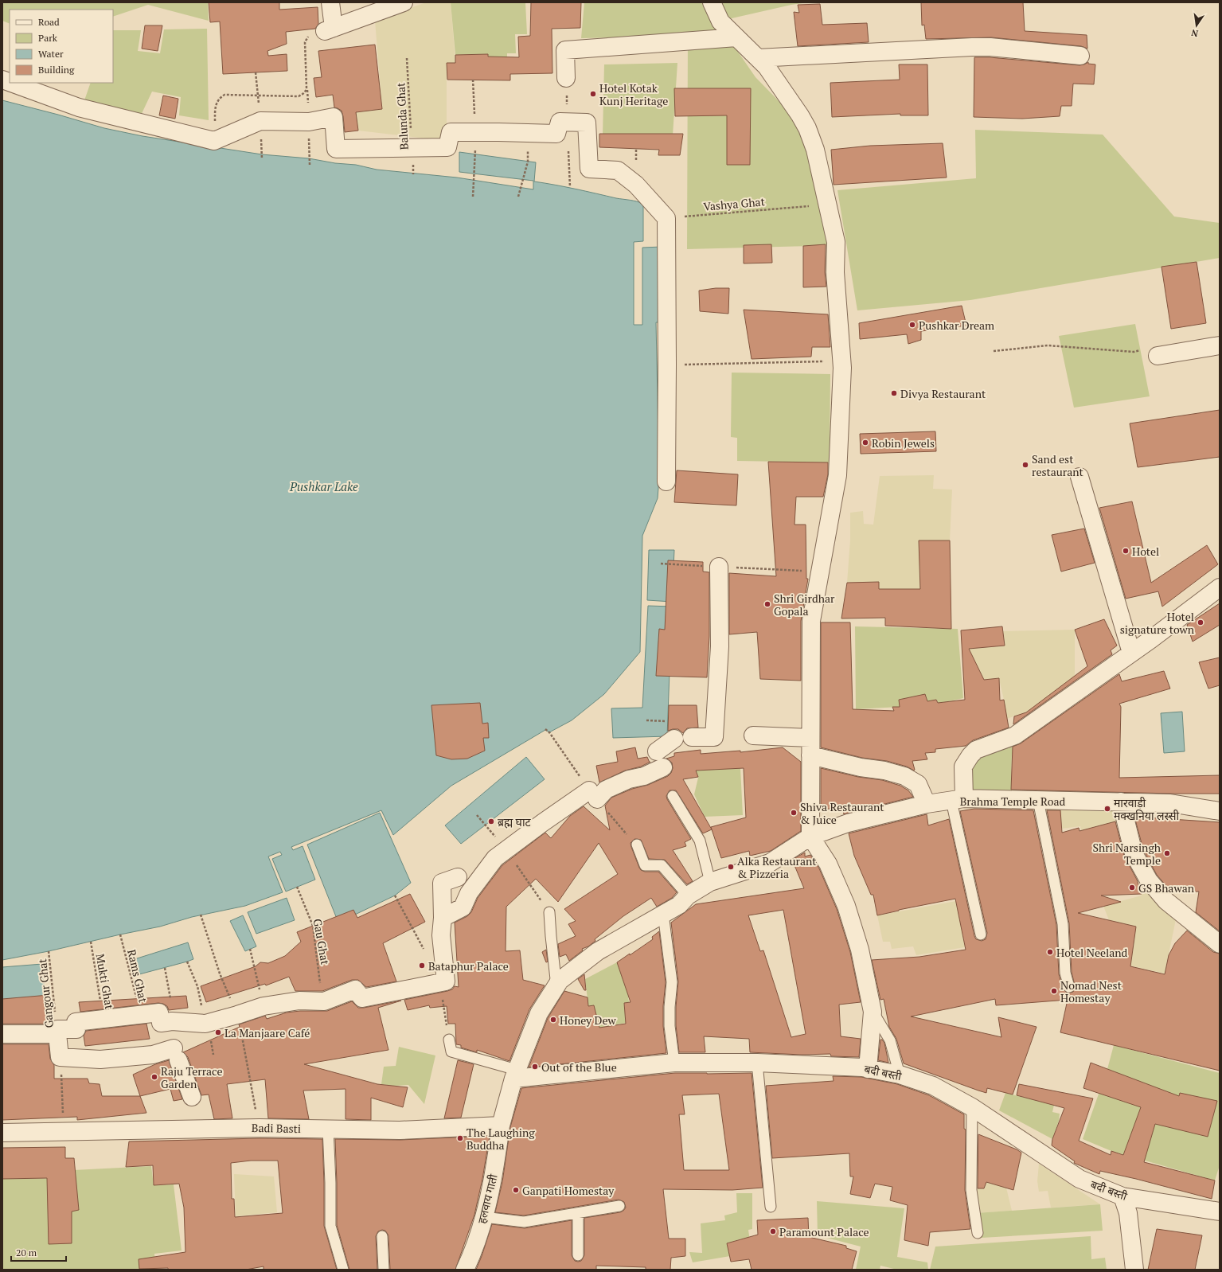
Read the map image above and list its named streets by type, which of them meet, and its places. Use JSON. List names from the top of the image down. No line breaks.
{"streets":{"street":["Brahma Temple Road","बदी बस्ती","Badi Basti","हलवाय गाती"],"path":["Balunda Ghat","Vashya Ghat","Gau Ghat","Rams Ghat","Mukti Ghat","Gangour Ghat"]},"crossings":[["Brahma Temple Road","बदी बस्ती"],["Badi Basti","हलवाय गाती"]],"water":["Pushkar Lake"],"places":["Hotel Kotak Kunj Heritage","Pushkar Dream","Divya Restaurant","Robin Jewels","Sand est restaurant","Hotel","Shri Girdhar Gopala","Hotel signature town","मारवाड़ी मक्खनिया लस्सी","Shiva Restaurant & Juice","ब्रह्म घाट","Shri Narsingh Temple","Alka Restaurant & Pizzeria","GS Bhawan","Hotel Neeland","Bataphur Palace","Nomad Nest Homestay","Honey Dew","La Manjaare Café","Out of the Blue","Raju Terrace Garden","The Laughing Buddha","Ganpati Homestay","Paramount Palace"],"legend":["Road","Park","Water","Building"],"scale_bar":"20 m","north":"bottom"}
